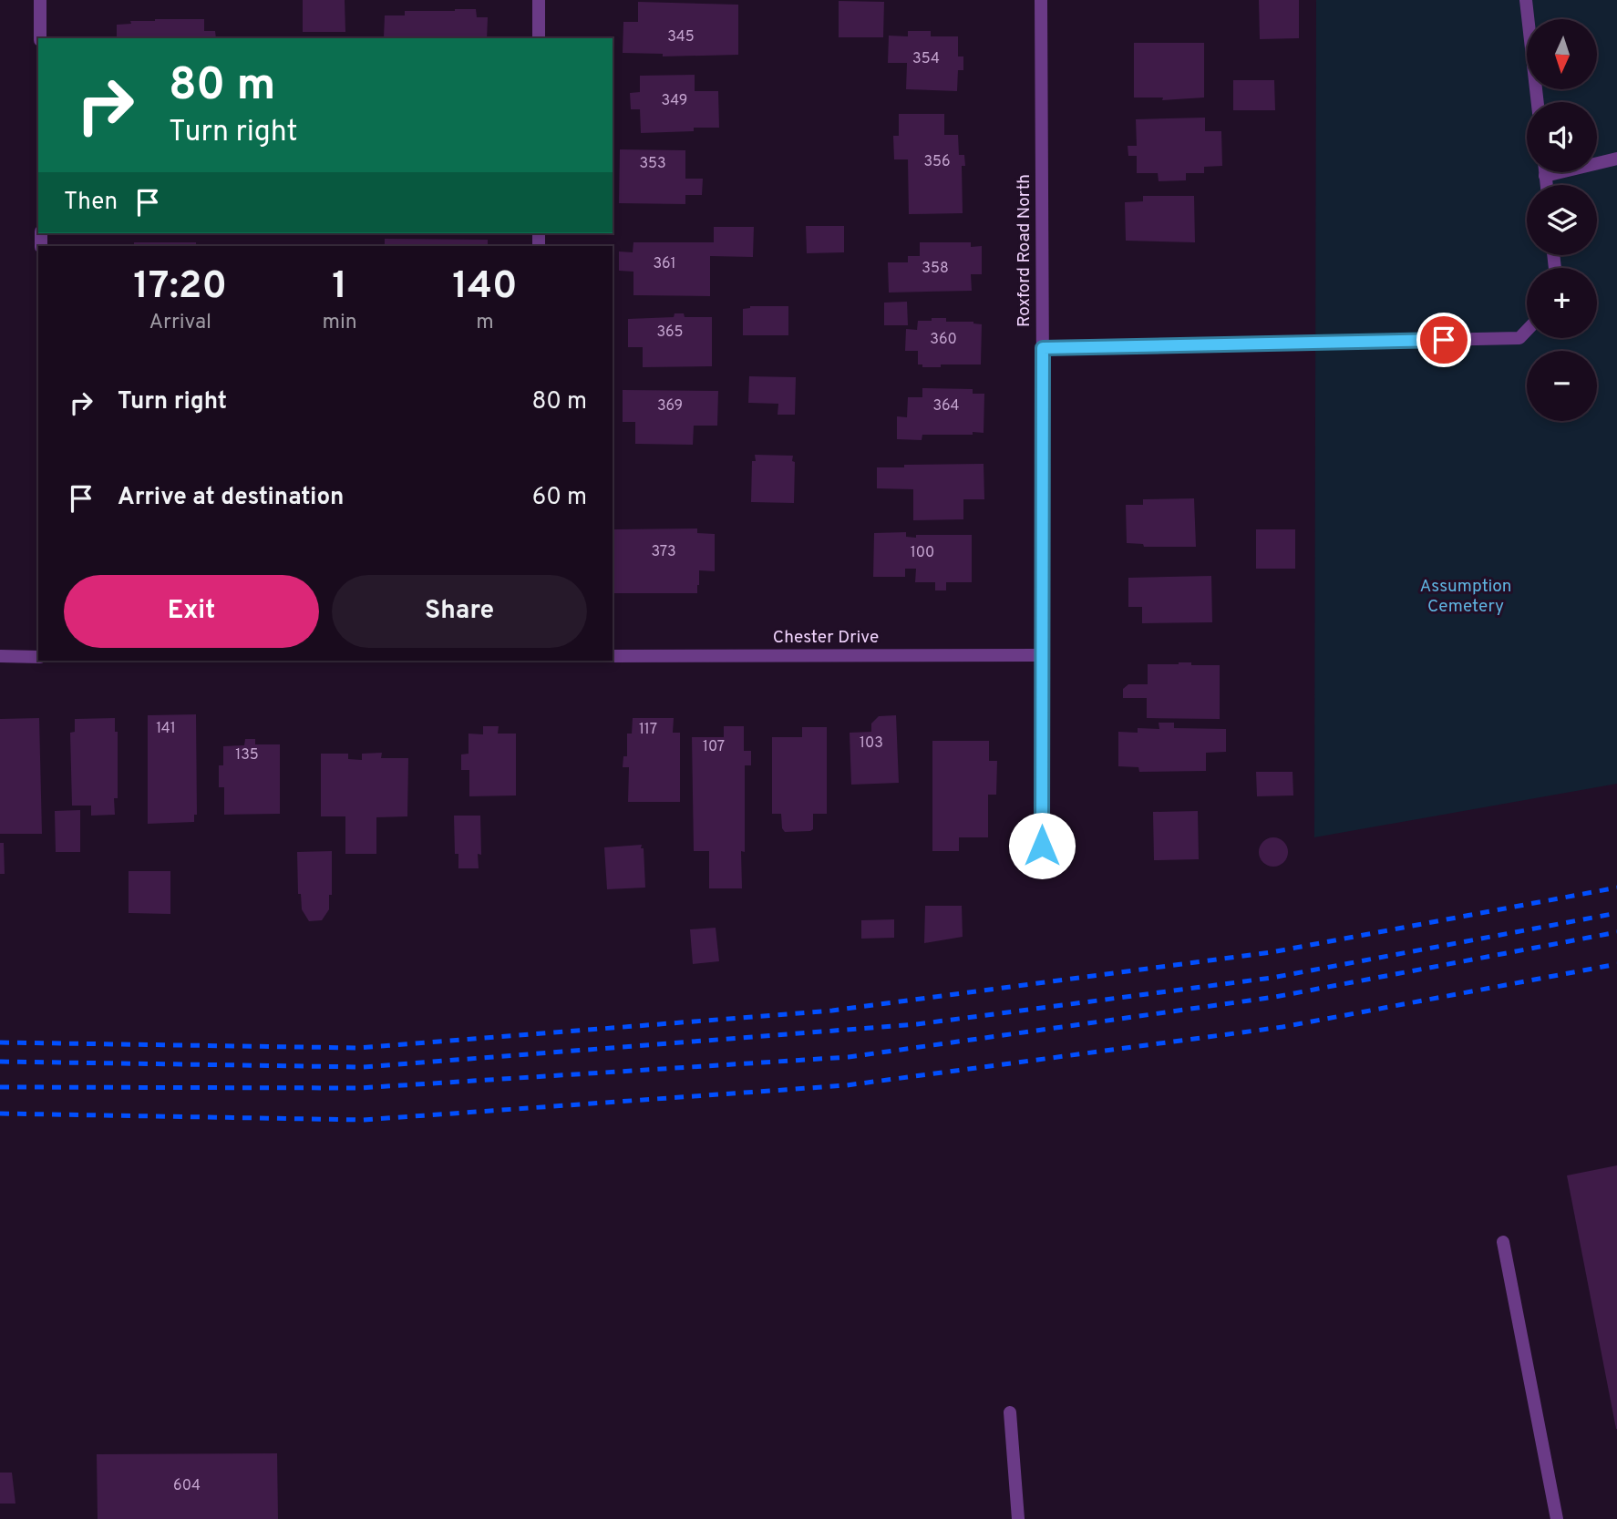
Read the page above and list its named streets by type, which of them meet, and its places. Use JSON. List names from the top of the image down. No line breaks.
{"streets":{"street":["Roxford Road North","Chester Drive"]},"crossings":[["Roxford Road North","Chester Drive"]],"parks":["Assumption Cemetery"],"house_numbers":["345","354","349","356","353","361","358","365","360","369","364","373","100","141","117","103","107","135","604"],"north":"bottom","page":{"map_buttons":["+","−"],"turn":["80 m","Turn right"],"then":"Then","eta":["17:20","Arrival","1","min","140","m"],"list":[{"name":"Turn right","value":"80 m"},{"name":"Arrive at destination","value":"60 m"}],"buttons":["Exit","Share"]}}
